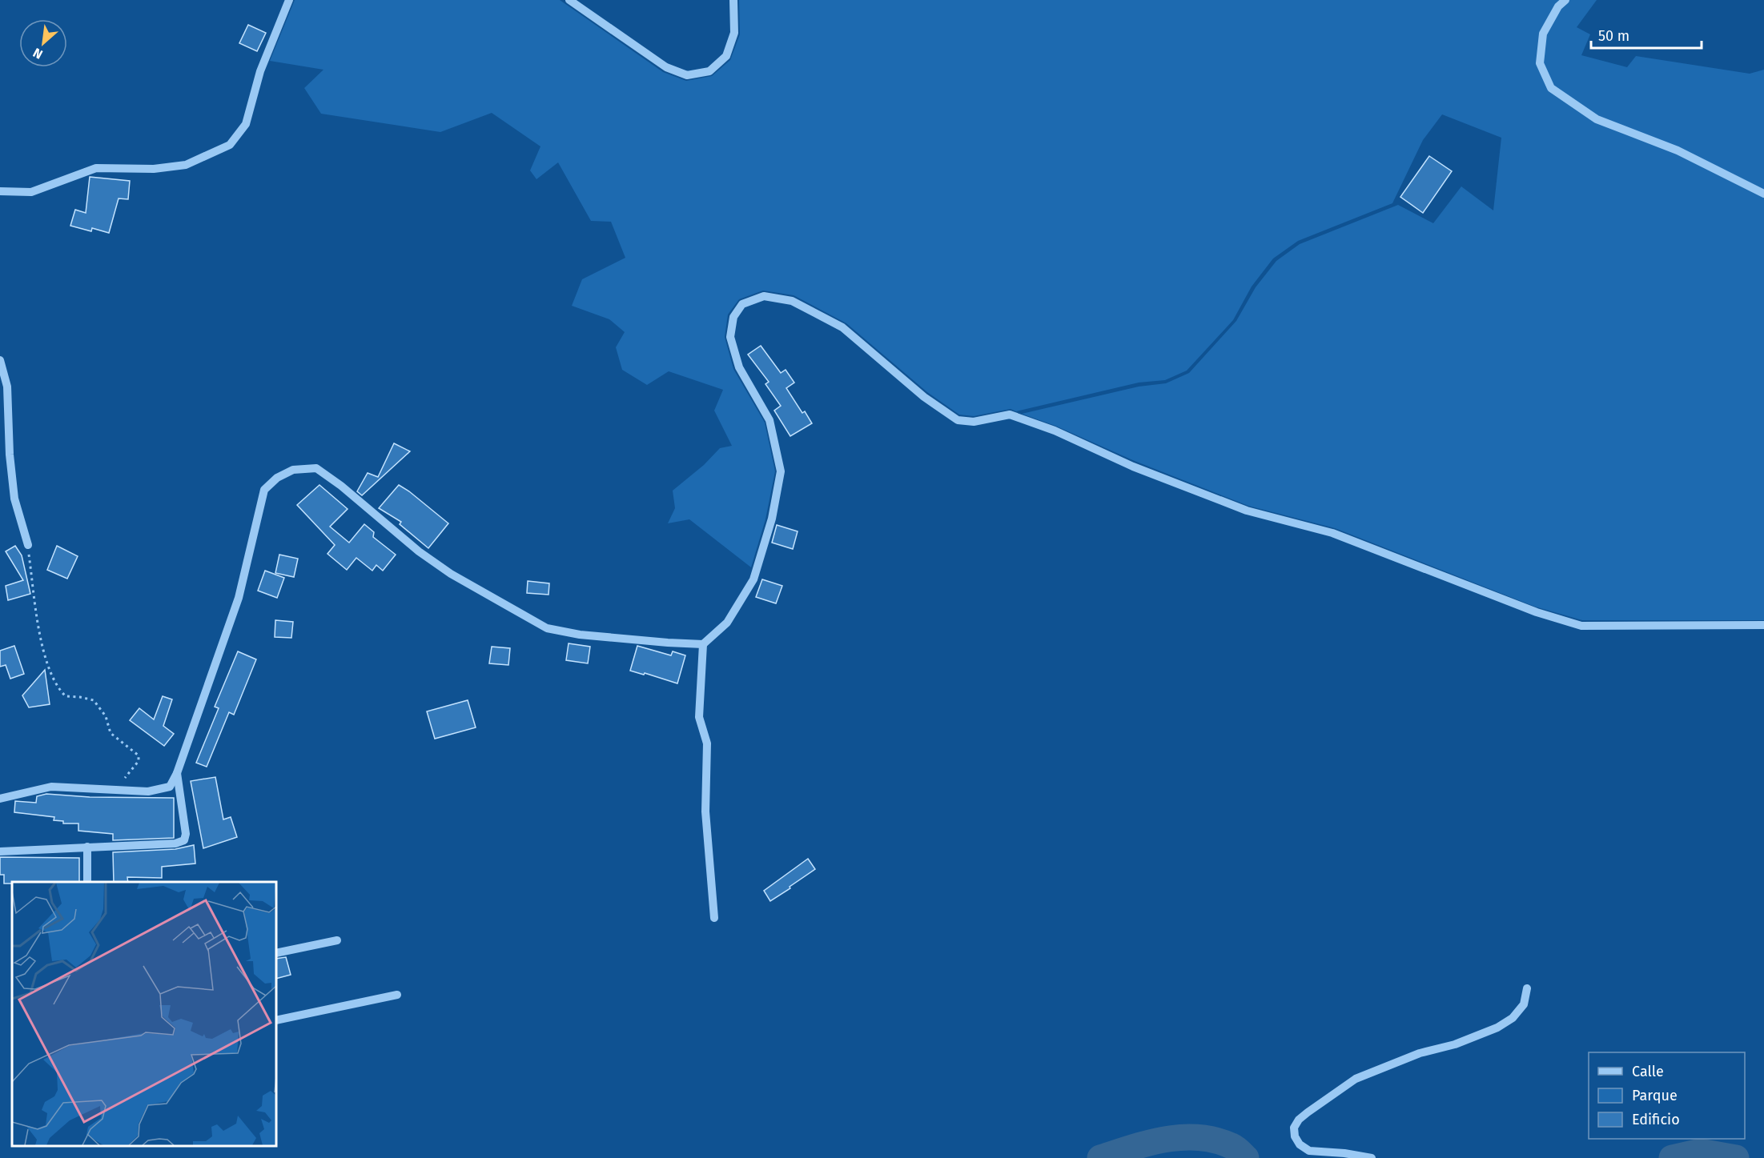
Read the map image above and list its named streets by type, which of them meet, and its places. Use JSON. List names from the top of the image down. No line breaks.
{"legend":["Calle","Parque","Edificio"],"scale_bar":"50 m","north":"bottom left"}
